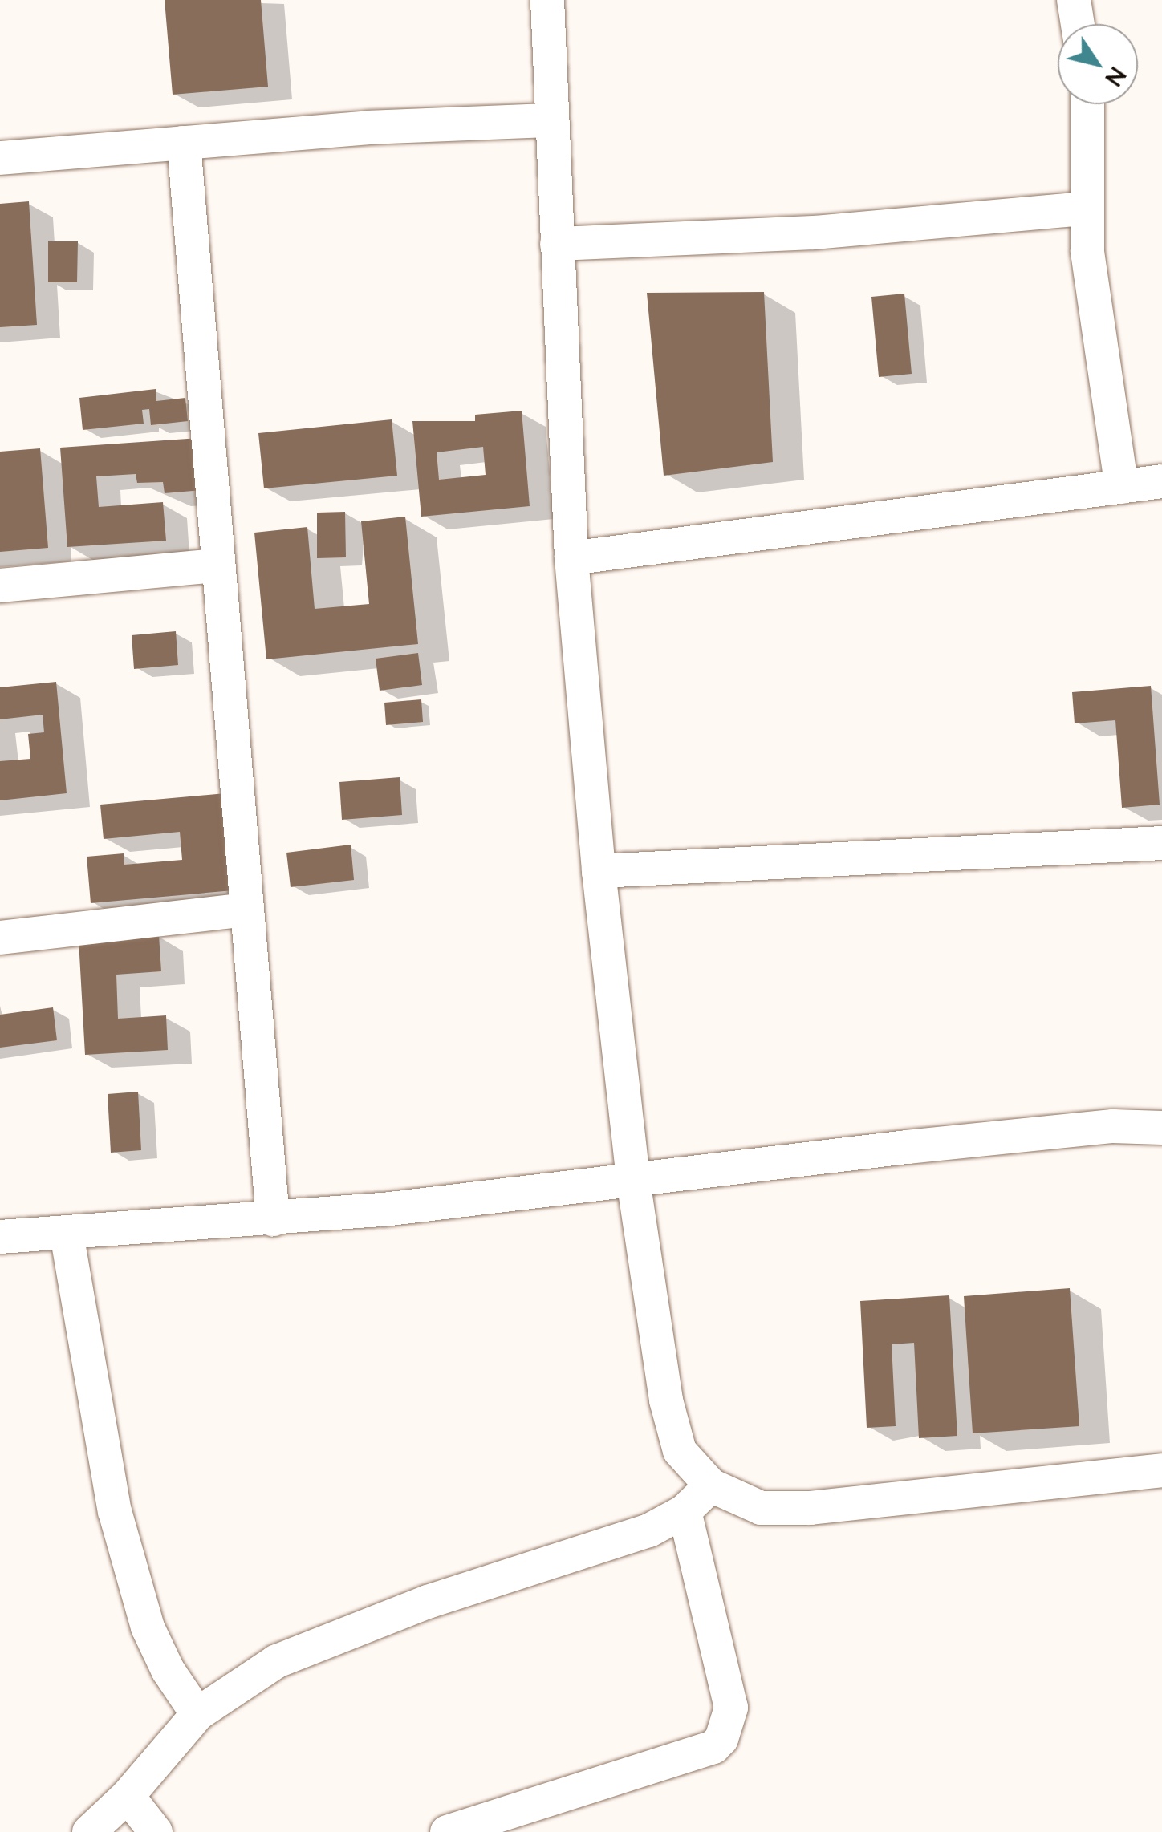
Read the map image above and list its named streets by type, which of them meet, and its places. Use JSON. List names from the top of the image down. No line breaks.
{"north":"bottom right"}
